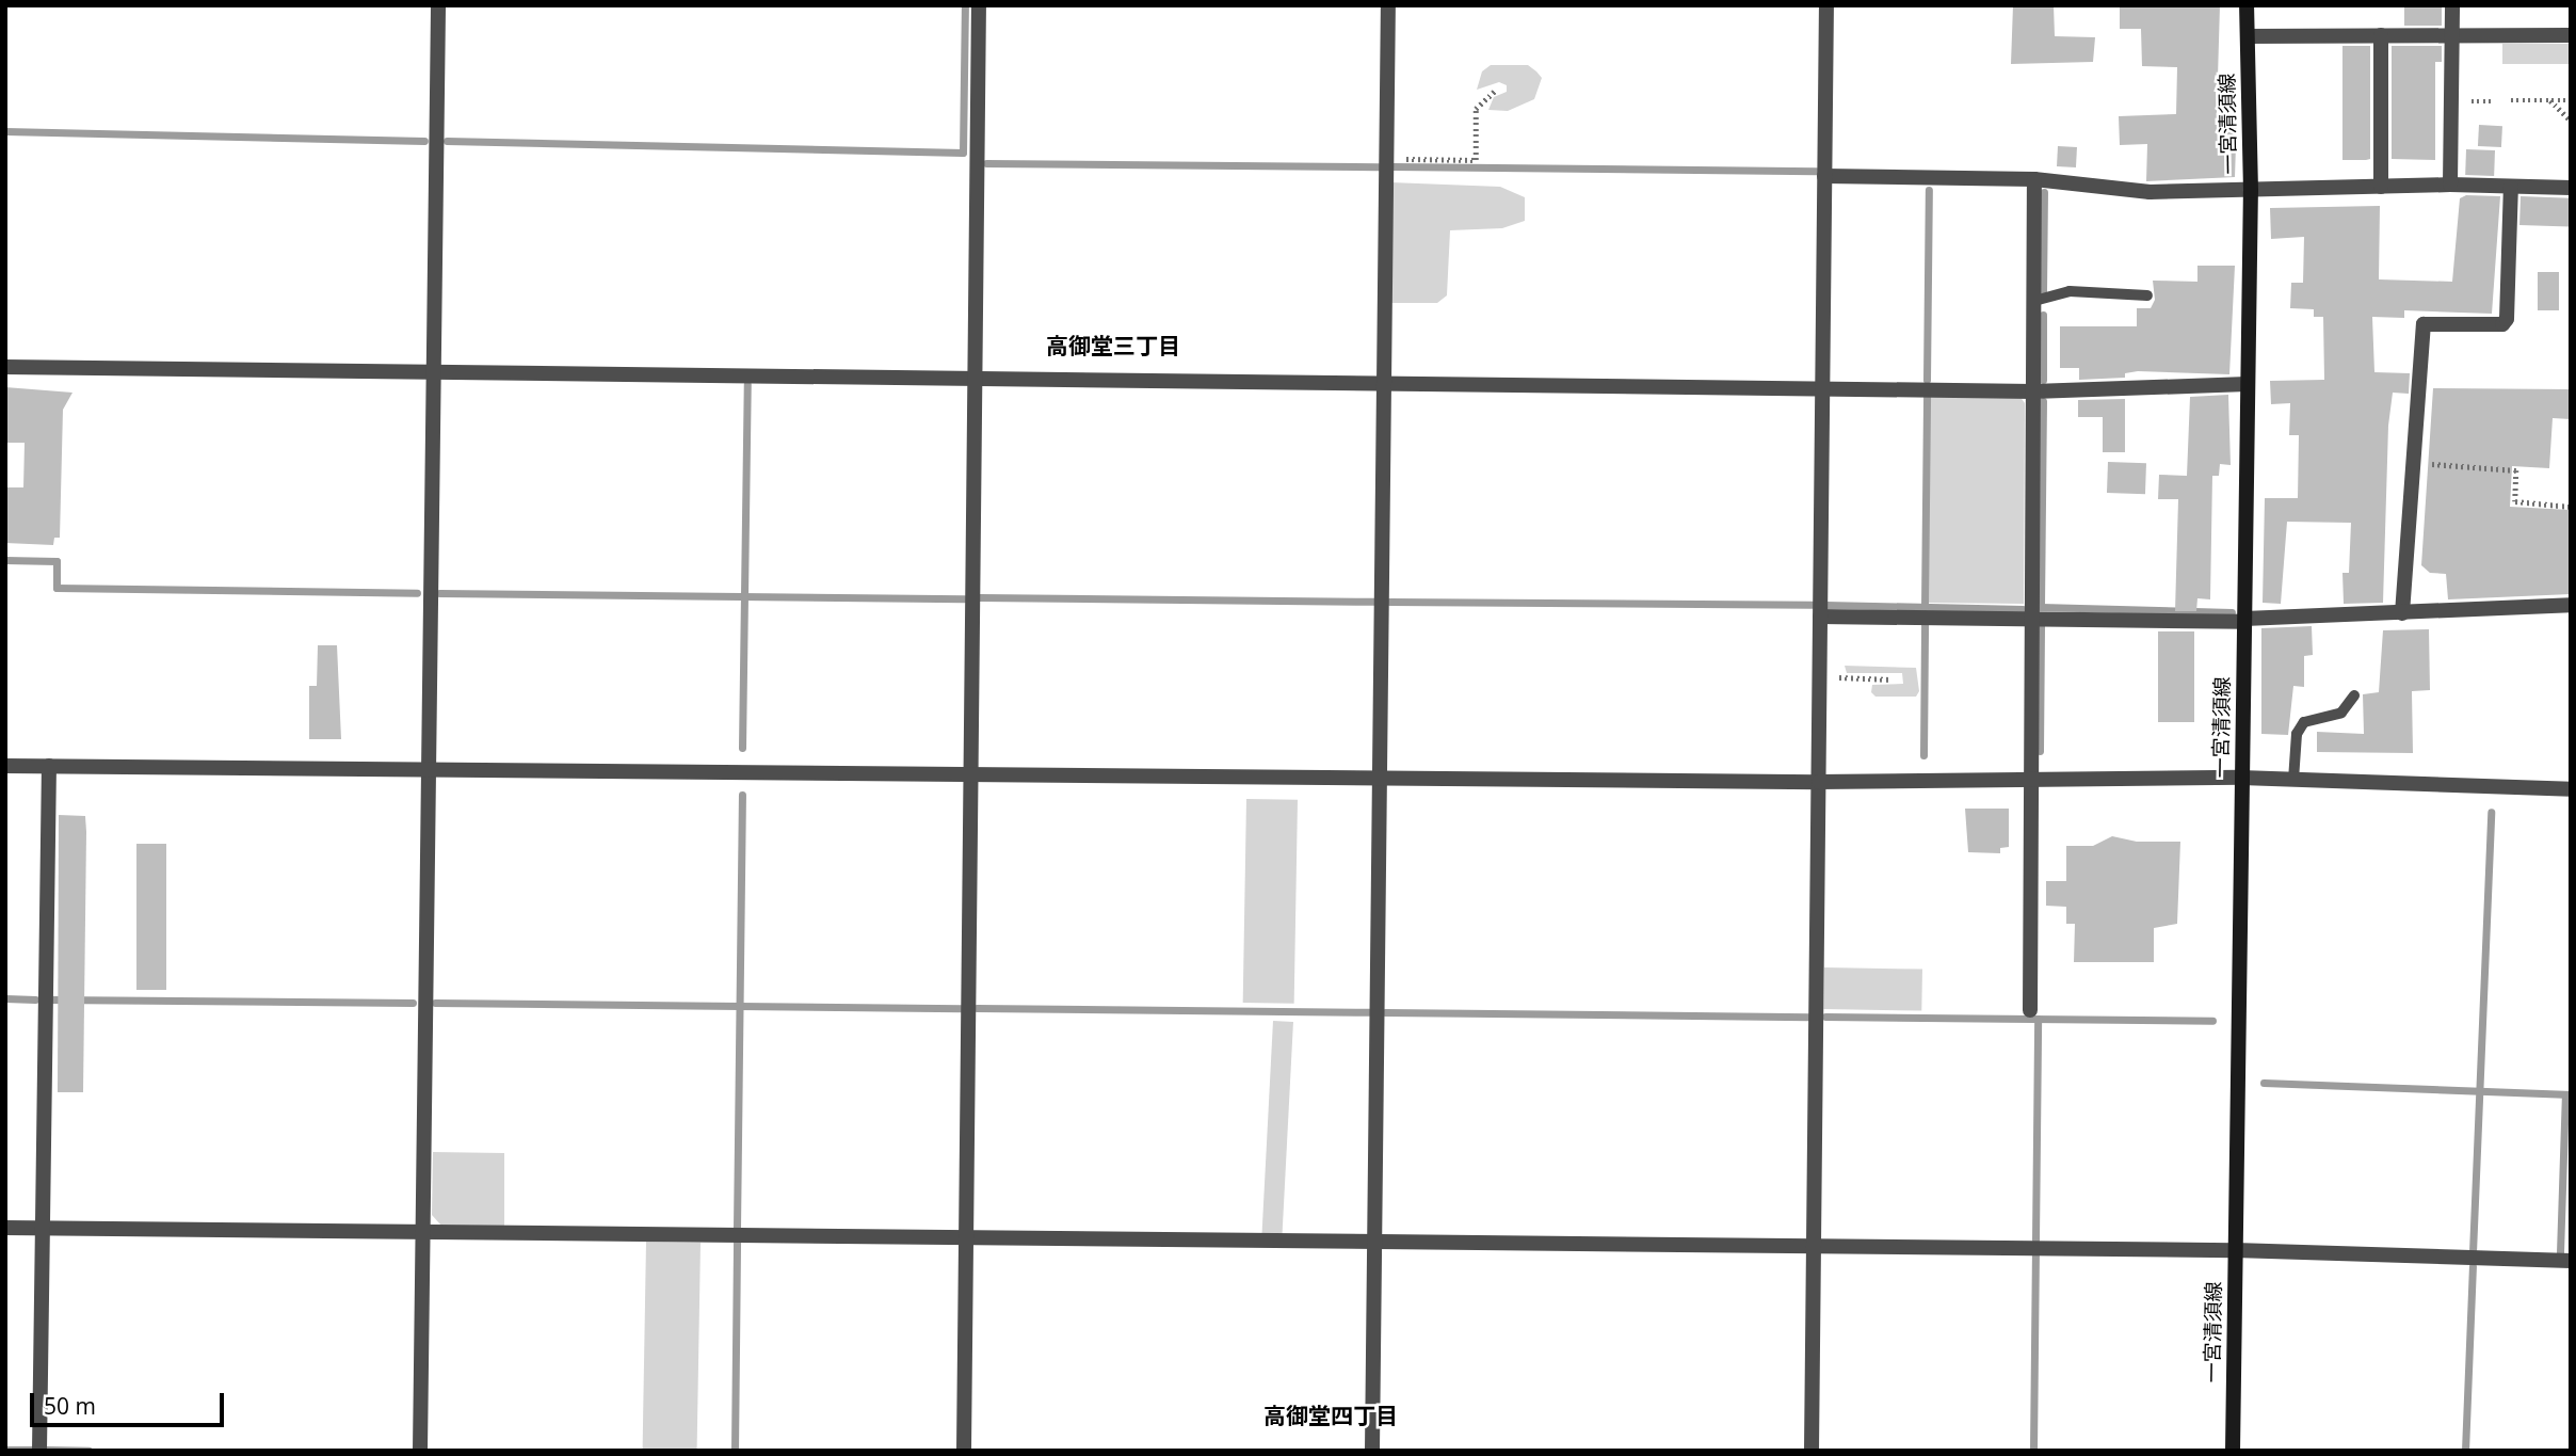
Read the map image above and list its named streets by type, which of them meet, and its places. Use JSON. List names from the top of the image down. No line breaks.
{"streets":{"main road":["一宮清須線"]},"districts":["高御堂三丁目","高御堂四丁目"],"scale_bar":"50 m"}
